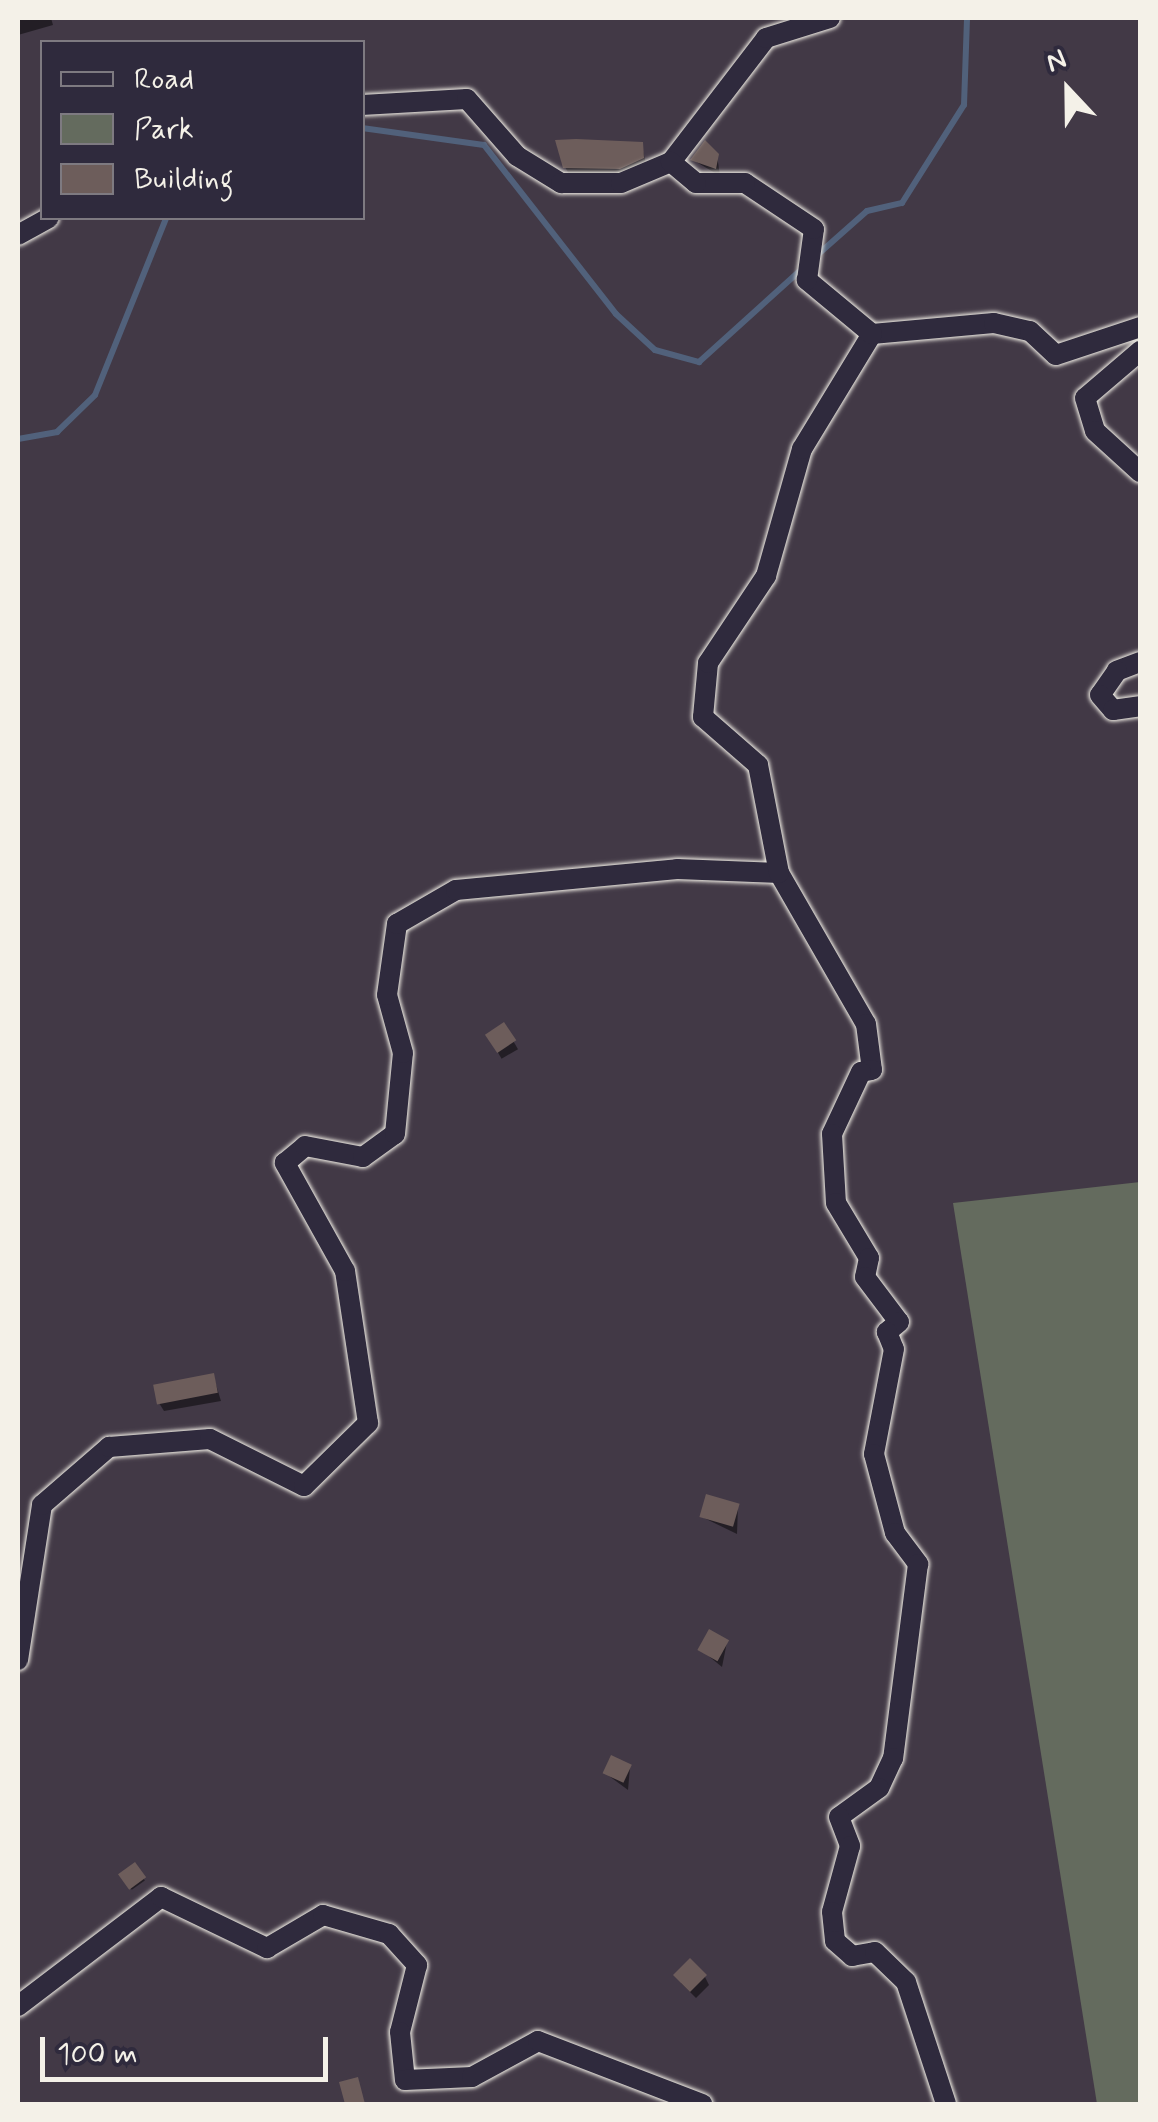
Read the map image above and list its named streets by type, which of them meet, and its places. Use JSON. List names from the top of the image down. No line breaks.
{"legend":["Road","Park","Building"],"scale_bar":"100 m","north":"top"}
